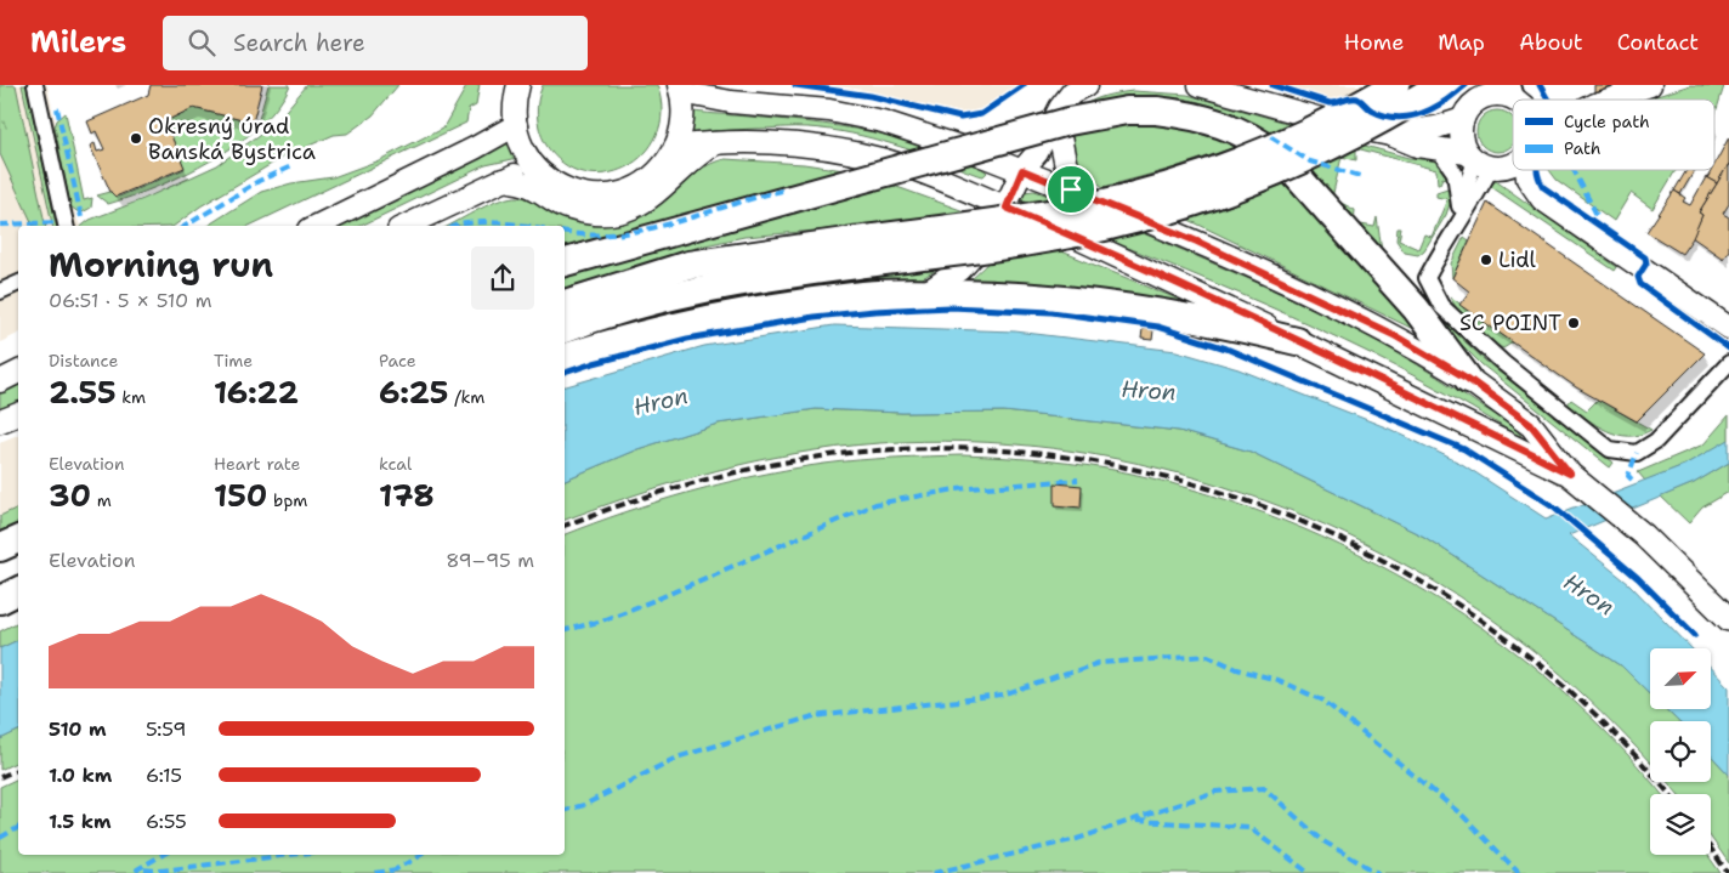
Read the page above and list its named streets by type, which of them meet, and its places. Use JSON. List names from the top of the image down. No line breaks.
{"water":["Hron"],"places":["Okresný úrad Banská Bystrica","Lidl","SC POINT"],"legend":["Cycle path","Path"],"north":"top right","page":{"header":"Milers","search":"Search here","nav":["Home","Map","About","Contact"],"heading":["Morning run","06:51 · 5 × 510 m"],"stats":[["Distance","2.55 km"],["Time","16:22"],["Pace","6:25 /km"],["Elevation","30 m"],["Heart rate","150 bpm"],["kcal","178"]],"chart":["Elevation","89–95 m"],"list":[{"name":"510 m","note":"5:59"},{"name":"1.0 km","note":"6:15"},{"name":"1.5 km","note":"6:55"}]}}
